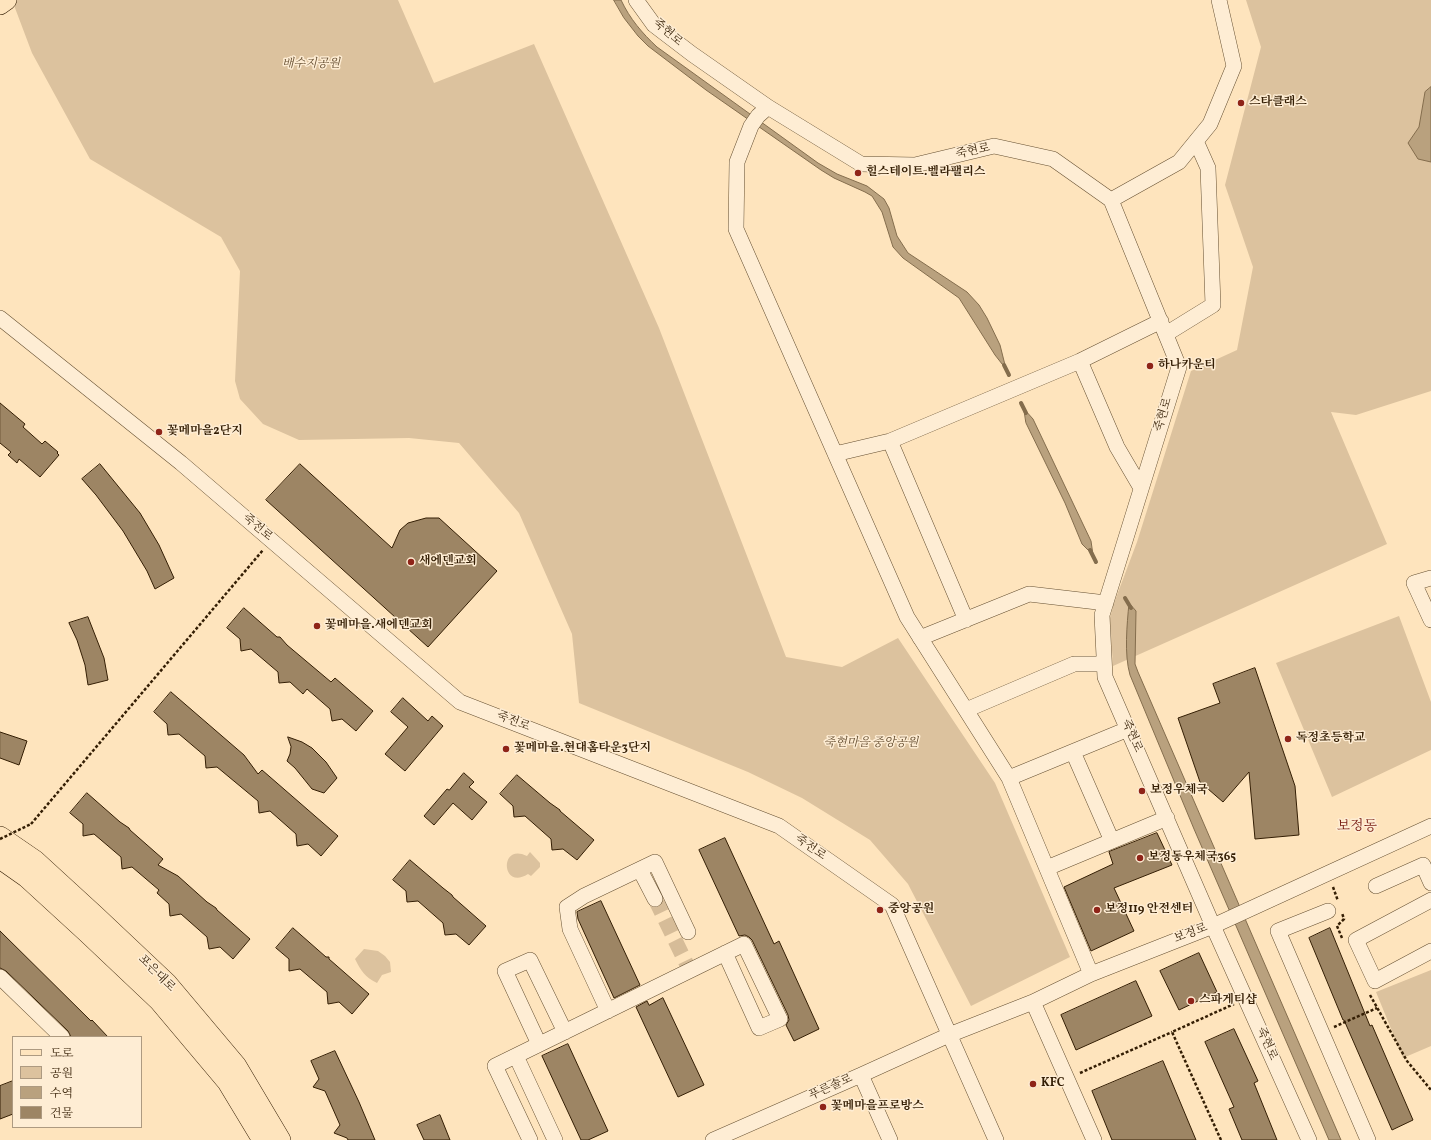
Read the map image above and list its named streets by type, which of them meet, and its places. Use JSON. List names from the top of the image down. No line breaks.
{"streets":{"highway":["포은대로"],"street":["죽현로","죽전로","보정로","푸른솔로"]},"crossings":[["죽현로","보정로"],["죽전로","보정로"],["죽전로","푸른솔로"],["보정로","푸른솔로"]],"districts":["보정동"],"parks":["배수지공원","죽현마을 중앙공원"],"places":["스타클래스","힐스테이트.벨라팰리스","하나카운티","꽃메마을2단지","새에덴교회","꽃메마을.새에덴교회","독정초등학교","꽃메마을.현대홈타운3단지","보정우체국","보정동우체국365","중앙공원","보정119 안전센터","스파게티샵","KFC","꽃메마을프로방스"],"legend":["도로","공원","수역","건물"]}
